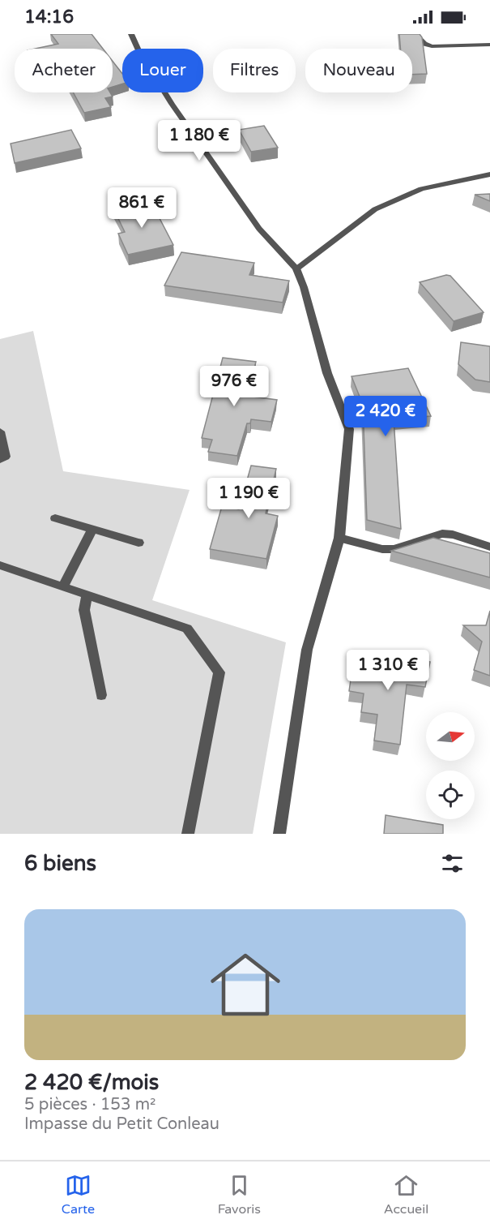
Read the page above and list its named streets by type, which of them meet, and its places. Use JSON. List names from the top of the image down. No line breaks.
{"north":"right","page":{"status":"14:16","chip":["Acheter","Louer","Filtres","Nouveau"],"price":["1 180 €","861 €","976 €","2 420 €","1 190 €","1 310 €"],"heading":"6 biens","list":[{"name":"2 420 €/mois","note":"5 pièces · 153 m² · Impasse du Petit Conleau"}],"tabs":["Carte","Favoris","Accueil"]}}
